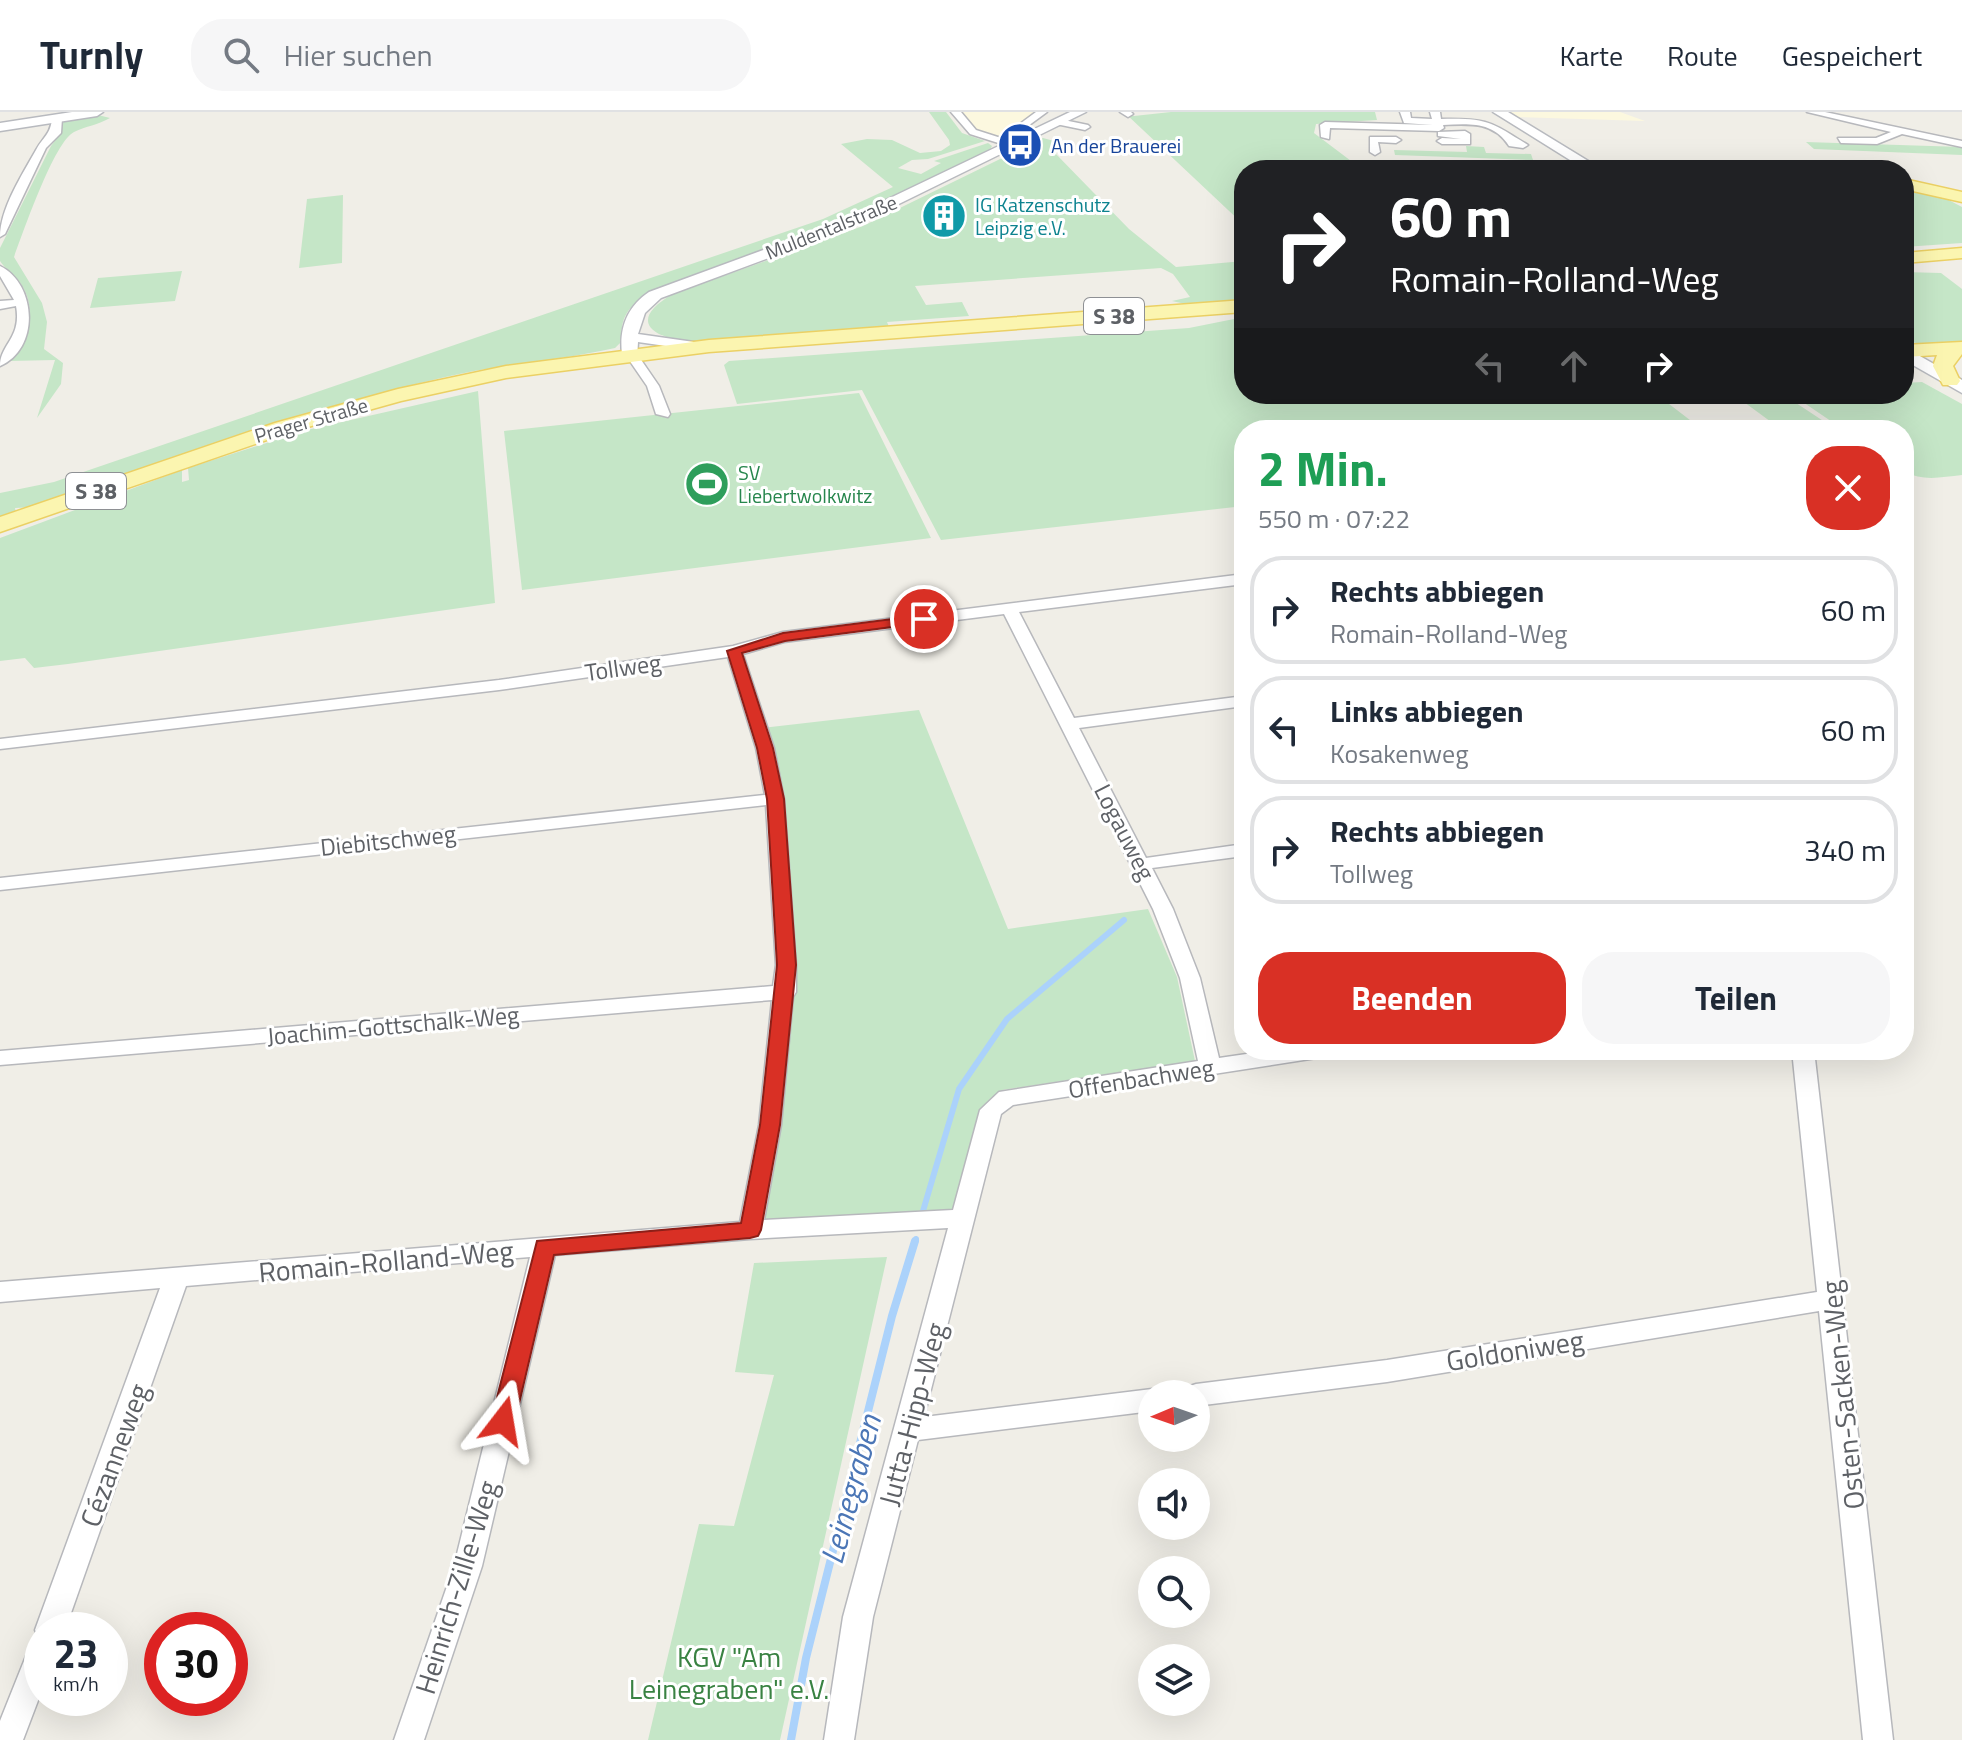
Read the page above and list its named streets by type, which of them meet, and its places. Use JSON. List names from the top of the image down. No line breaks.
{"streets":{"main road":["Muldentalstraße","S 38","Prager Straße"],"street":["Tollweg","Logauweg","Diebitschweg","Joachim-Gottschalk-Weg","Offenbachweg","Romain-Rolland-Weg","Goldoniweg","Osten-Sacken-Weg","Jutta-Hipp-Weg","Cézanneweg","Heinrich-Zille-Weg"]},"crossings":[["Muldentalstraße","S 38"],["Muldentalstraße","Prager Straße"],["S 38","Prager Straße"],["Tollweg","Logauweg"],["Logauweg","Offenbachweg"],["Offenbachweg","Jutta-Hipp-Weg"],["Romain-Rolland-Weg","Jutta-Hipp-Weg"],["Romain-Rolland-Weg","Cézanneweg"],["Romain-Rolland-Weg","Heinrich-Zille-Weg"],["Goldoniweg","Osten-Sacken-Weg"]],"water":["Leinegraben"],"parks":["KGV \"Am Leinegraben\" e.V."],"places":{"bus stop":["An der Brauerei"],"building":["IG Katzenschutz Leipzig e.V."],"sports":["SV Liebertwolkwitz"]},"north":"left","page":{"header":"Turnly","search":"Hier suchen","nav":["Karte","Route","Gespeichert"],"turn":["60 m","Romain-Rolland-Weg"],"heading":["2 Min.","550 m · 07:22"],"list":[{"name":"Rechts abbiegen","note":"Romain-Rolland-Weg","value":"60 m"},{"name":"Links abbiegen","note":"Kosakenweg","value":"60 m"},{"name":"Rechts abbiegen","note":"Tollweg","value":"340 m"}],"buttons":["Beenden","Teilen"],"speed":"23 km/h","limit":"30"}}
